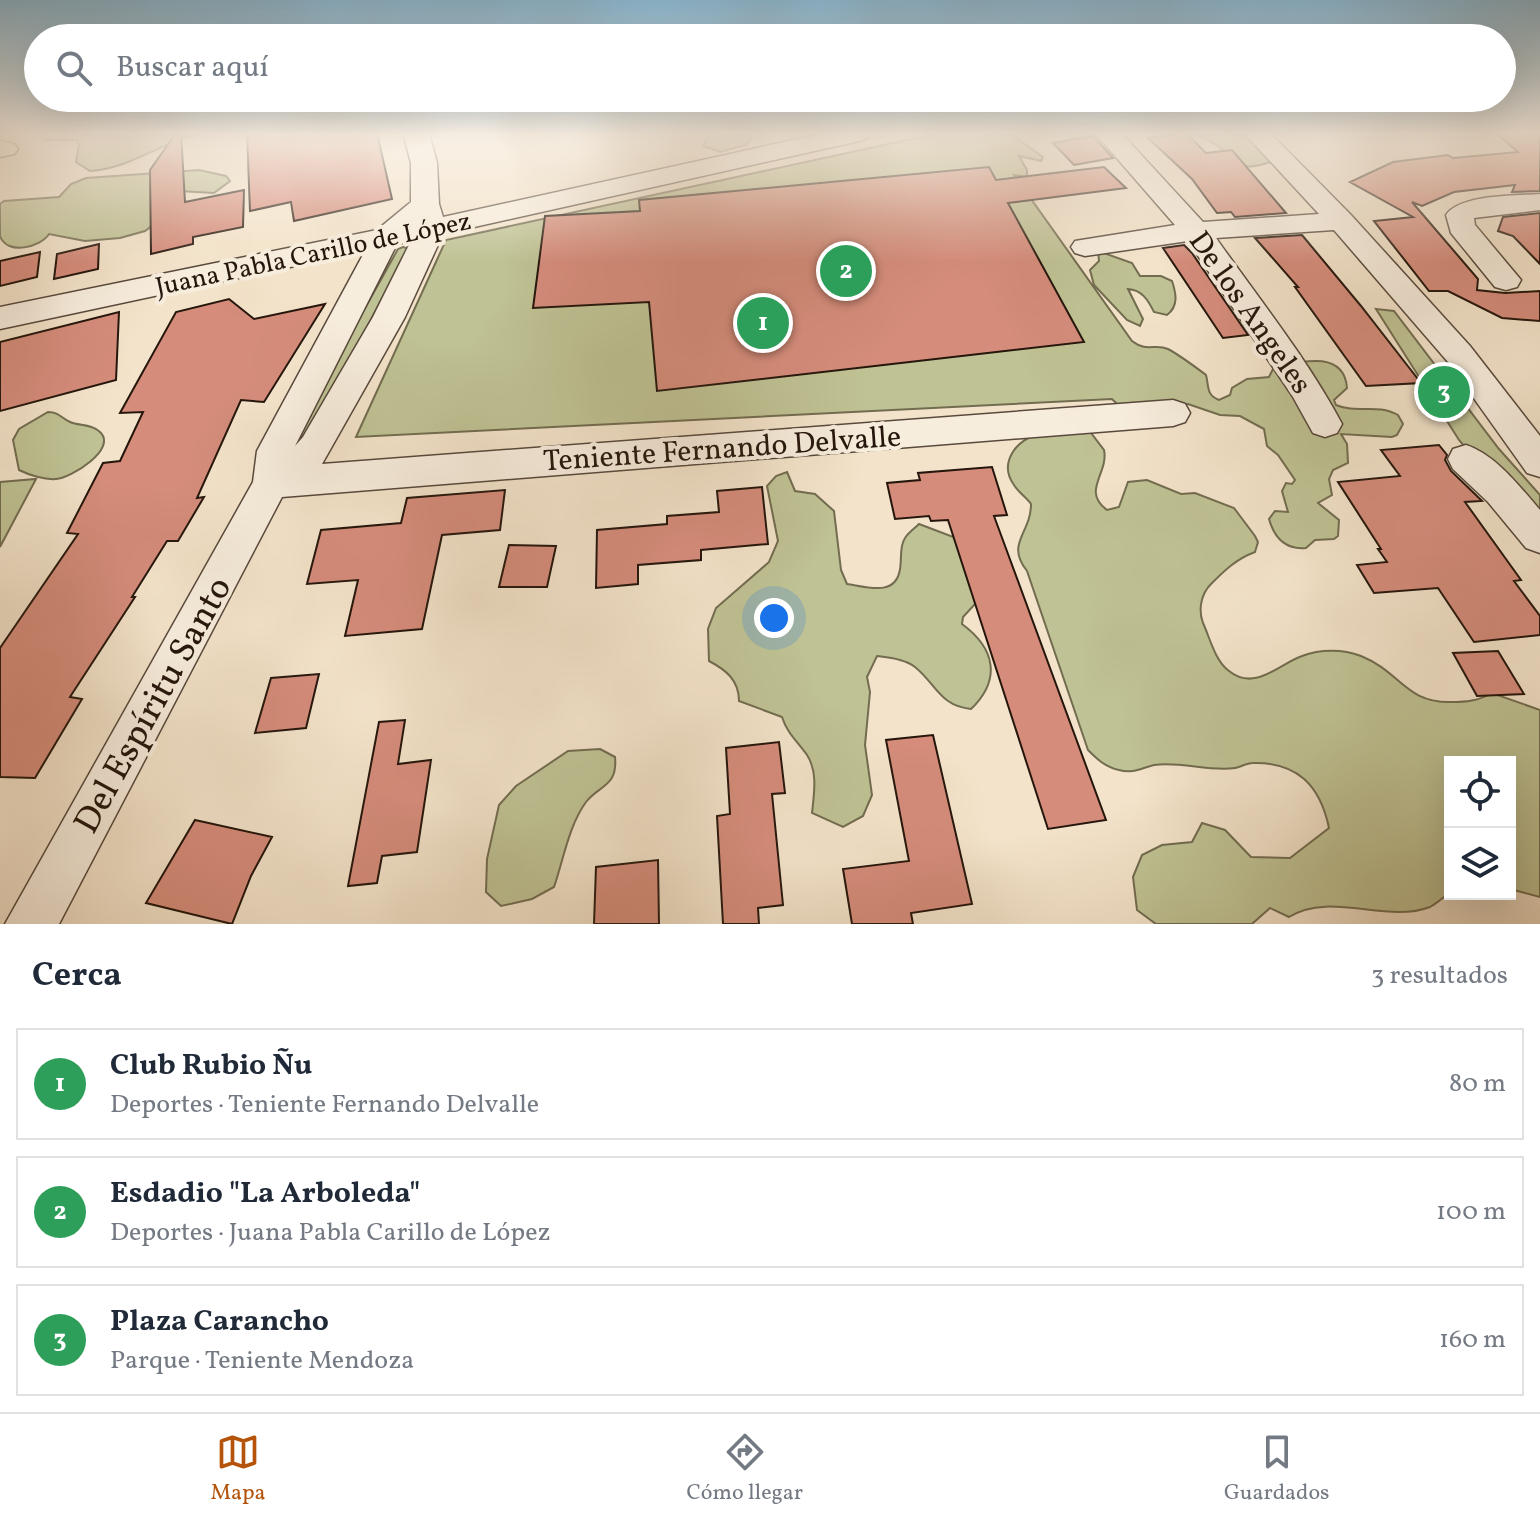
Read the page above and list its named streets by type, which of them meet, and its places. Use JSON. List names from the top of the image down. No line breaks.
{"streets":{"street":["Juana Pabla Carillo de López","De los Angeles","Teniente Fernando Delvalle","Del Espíritu Santo"]},"crossings":[["Juana Pabla Carillo de López","Del Espíritu Santo"],["Teniente Fernando Delvalle","Del Espíritu Santo"]],"page":{"search":"Buscar aquí","pins":["2","1","3"],"heading":["Cerca","3 resultados"],"list":[{"mark":"1","name":"Club Rubio Ñu","note":"Deportes · Teniente Fernando Delvalle","value":"80 m"},{"mark":"2","name":"Esdadio \"La Arboleda\"","note":"Deportes · Juana Pabla Carillo de López","value":"100 m"},{"mark":"3","name":"Plaza Carancho","note":"Parque · Teniente Mendoza","value":"160 m"}],"nav":["Mapa","Cómo llegar","Guardados"]}}
